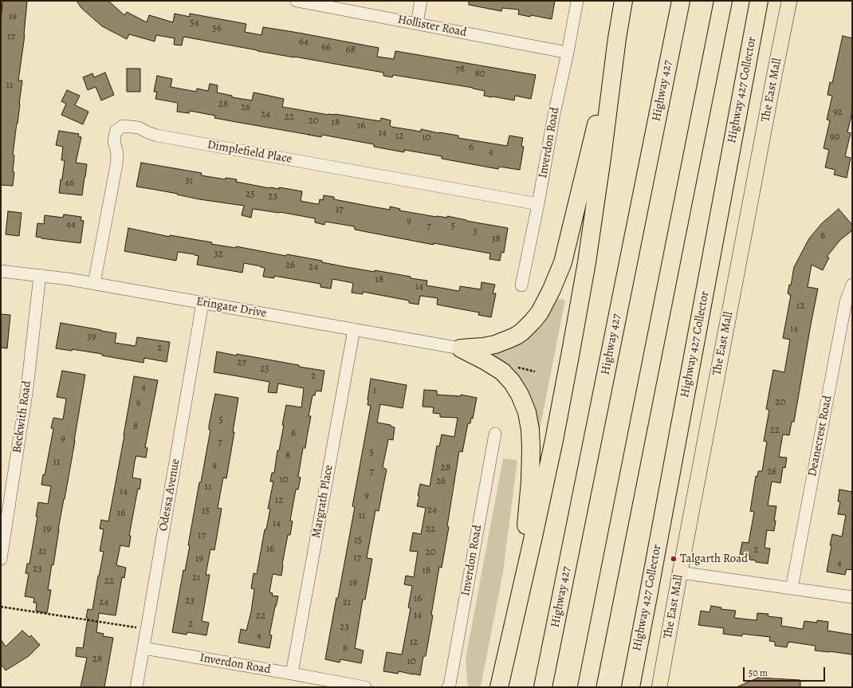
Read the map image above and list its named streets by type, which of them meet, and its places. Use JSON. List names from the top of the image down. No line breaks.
{"streets":{"highway":["Highway 427 Collector","Highway 427"],"main road":["The East Mall"],"street":["Hollister Road","Inverdon Road","Dimplefield Place","Eringate Drive","Beckwith Road","Deanecrest Road","Odessa Avenue","Margrath Place"]},"crossings":[["Hollister Road","Inverdon Road"],["Inverdon Road","Dimplefield Place"],["Inverdon Road","Odessa Avenue"],["Inverdon Road","Margrath Place"],["Dimplefield Place","Eringate Drive"],["Eringate Drive","Beckwith Road"],["Eringate Drive","Odessa Avenue"],["Eringate Drive","Margrath Place"]],"places":["Talgarth Road"],"house_numbers":["19","54","56","17","64","66","68","78","80","11","28","26","92","24","22","20","18","16","14","12","90","10","6","4","31","46","25","23","17","9","44","7","5","3","6","38","32","26","24","18","14","12","14","39","2","27","25","2","4","1","20","6","5","8","22","6","9","7","5","8","11","9","28","7","26","10","26","11","14","9","12","24","15","16","11","14","19","22","17","15","16","2","21","20","17","19","4","23","18","21","22","19","16","23","24","21","14","22","2","23","4","12","8","28","10"],"scale_bar":"50 m"}
